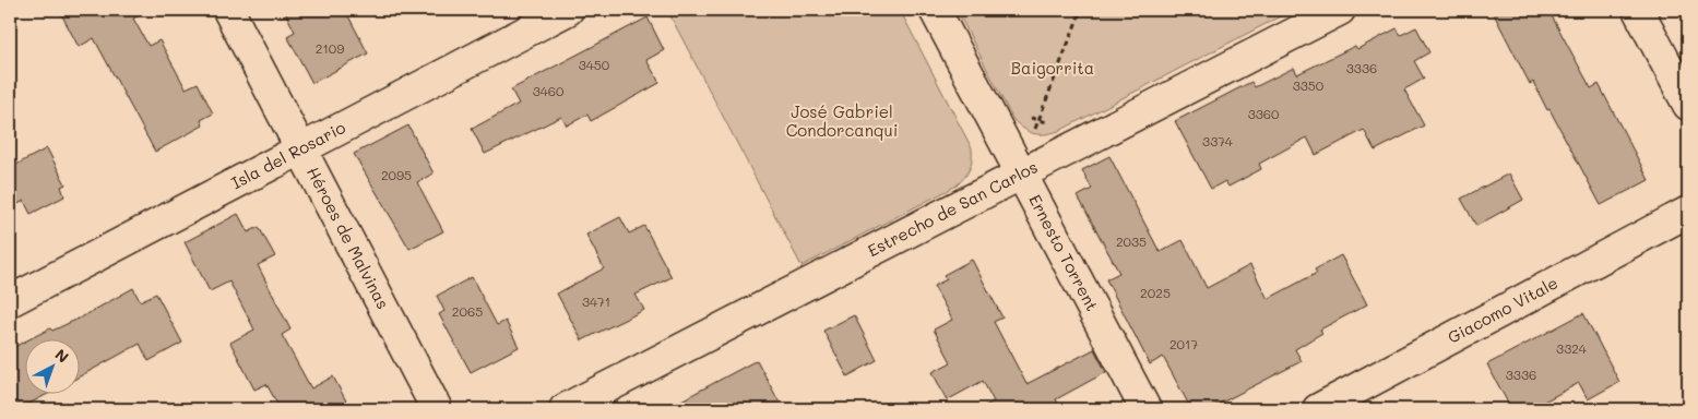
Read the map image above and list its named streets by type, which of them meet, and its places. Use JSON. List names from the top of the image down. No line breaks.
{"streets":{"street":["Isla del Rosario","Estrecho de San Carlos","Héroes de Malvinas","Ernesto Torrent","Giacomo Vitale"]},"crossings":[["Isla del Rosario","Héroes de Malvinas"],["Estrecho de San Carlos","Ernesto Torrent"]],"parks":["Baigorrita","José Gabriel Condorcanqui"],"house_numbers":["2109","3450","3336","3350","3460","3360","3374","2095","2035","2025","3471","2065","2017","3324","3336"],"north":"top right"}
